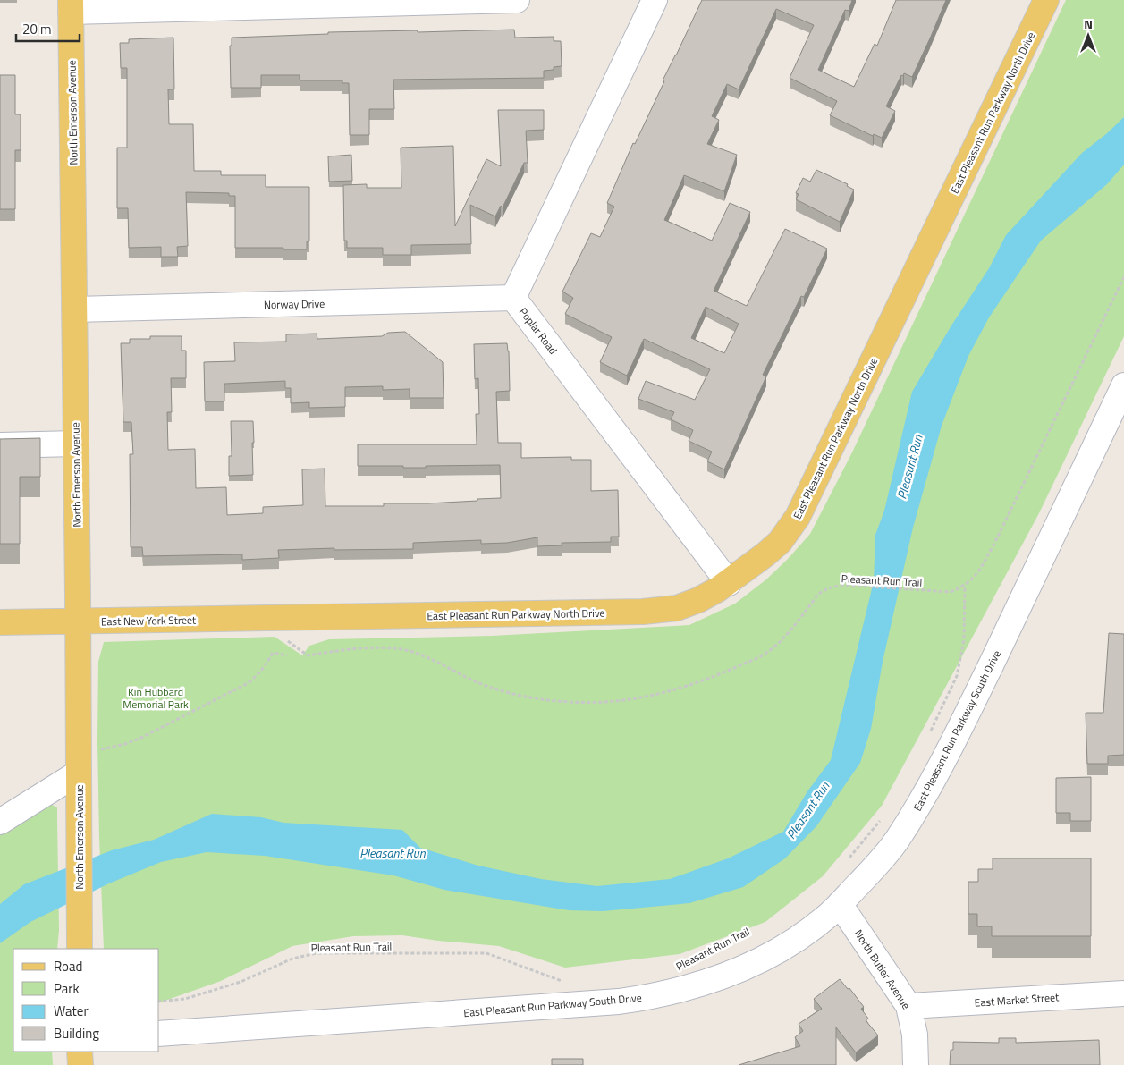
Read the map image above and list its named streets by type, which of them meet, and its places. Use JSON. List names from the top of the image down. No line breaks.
{"streets":{"main road":["North Emerson Avenue","East Pleasant Run Parkway North Drive","East New York Street"],"street":["Norway Drive","Poplar Road","East Pleasant Run Parkway South Drive","North Butler Avenue","East Market Street"],"path":["Pleasant Run Trail"]},"crossings":[["North Emerson Avenue","Norway Drive"],["North Emerson Avenue","East New York Street"],["East Pleasant Run Parkway North Drive","Poplar Road"],["East Pleasant Run Parkway North Drive","East New York Street"],["Norway Drive","Poplar Road"],["East Pleasant Run Parkway South Drive","North Butler Avenue"],["North Butler Avenue","East Market Street"]],"water":["Pleasant Run"],"parks":["Kin Hubbard Memorial Park"],"legend":["Road","Park","Water","Building"],"scale_bar":"20 m","north":"top"}
